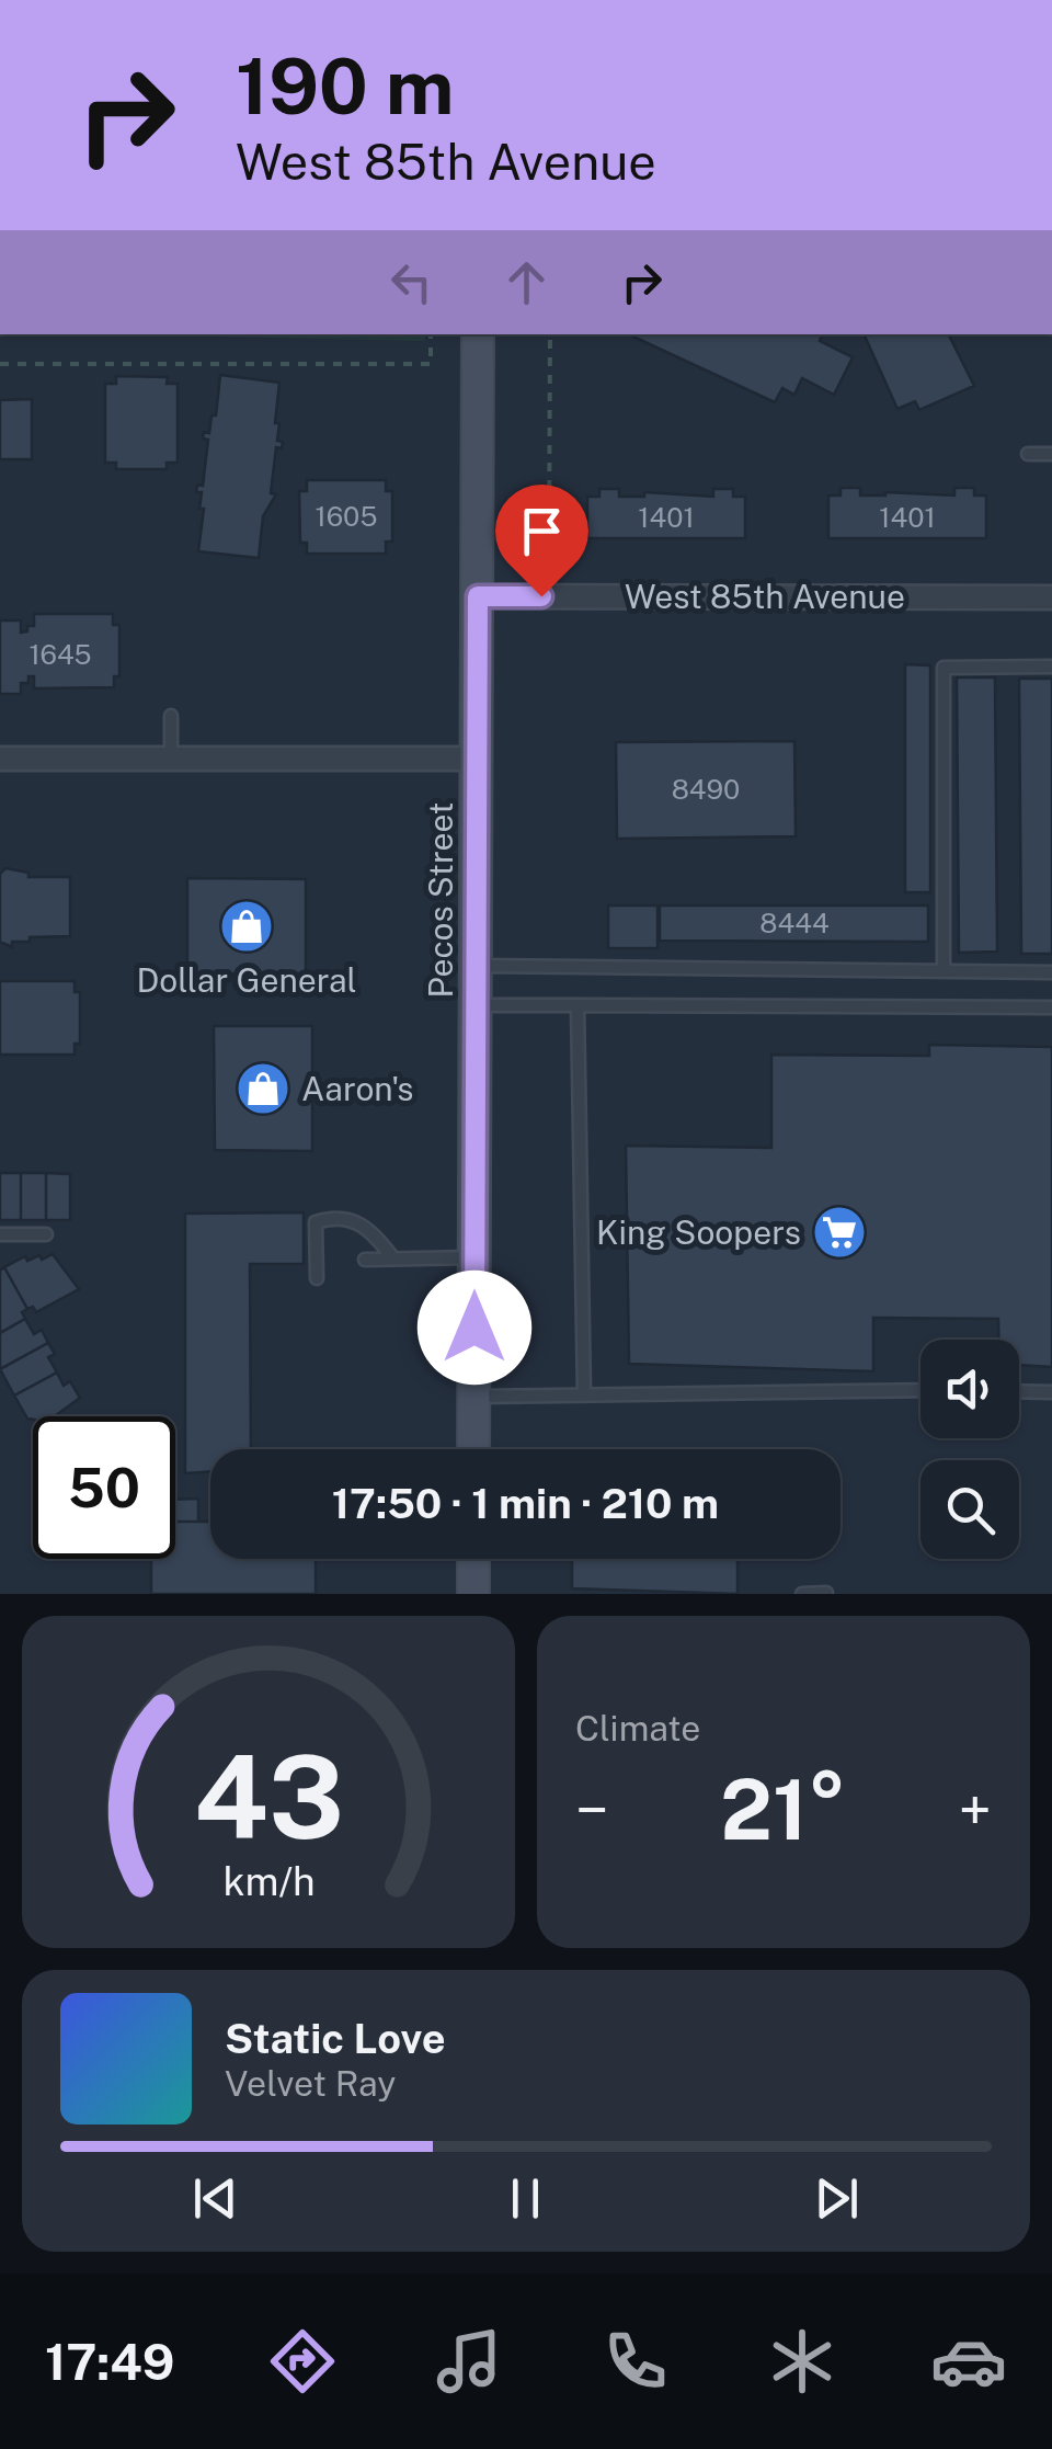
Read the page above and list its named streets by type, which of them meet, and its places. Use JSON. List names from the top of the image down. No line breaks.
{"streets":{"main road":["Pecos Street"],"street":["West 85th Avenue"]},"crossings":[["West 85th Avenue","Pecos Street"]],"places":{"shop":["Dollar General","Aaron's"],"supermarket":["King Soopers"]},"house_numbers":["1605","1401","1401","1645","8490","8444"],"page":{"turn":["190 m","West 85th Avenue"],"limit":"50","trip":"17:50 · 1 min · 210 m","tile":"Climate","heat":["−","21°","+"],"song":["Static Love","Velvet Ray"],"tabs":"17:49","gauge":["43","km/h"]}}
